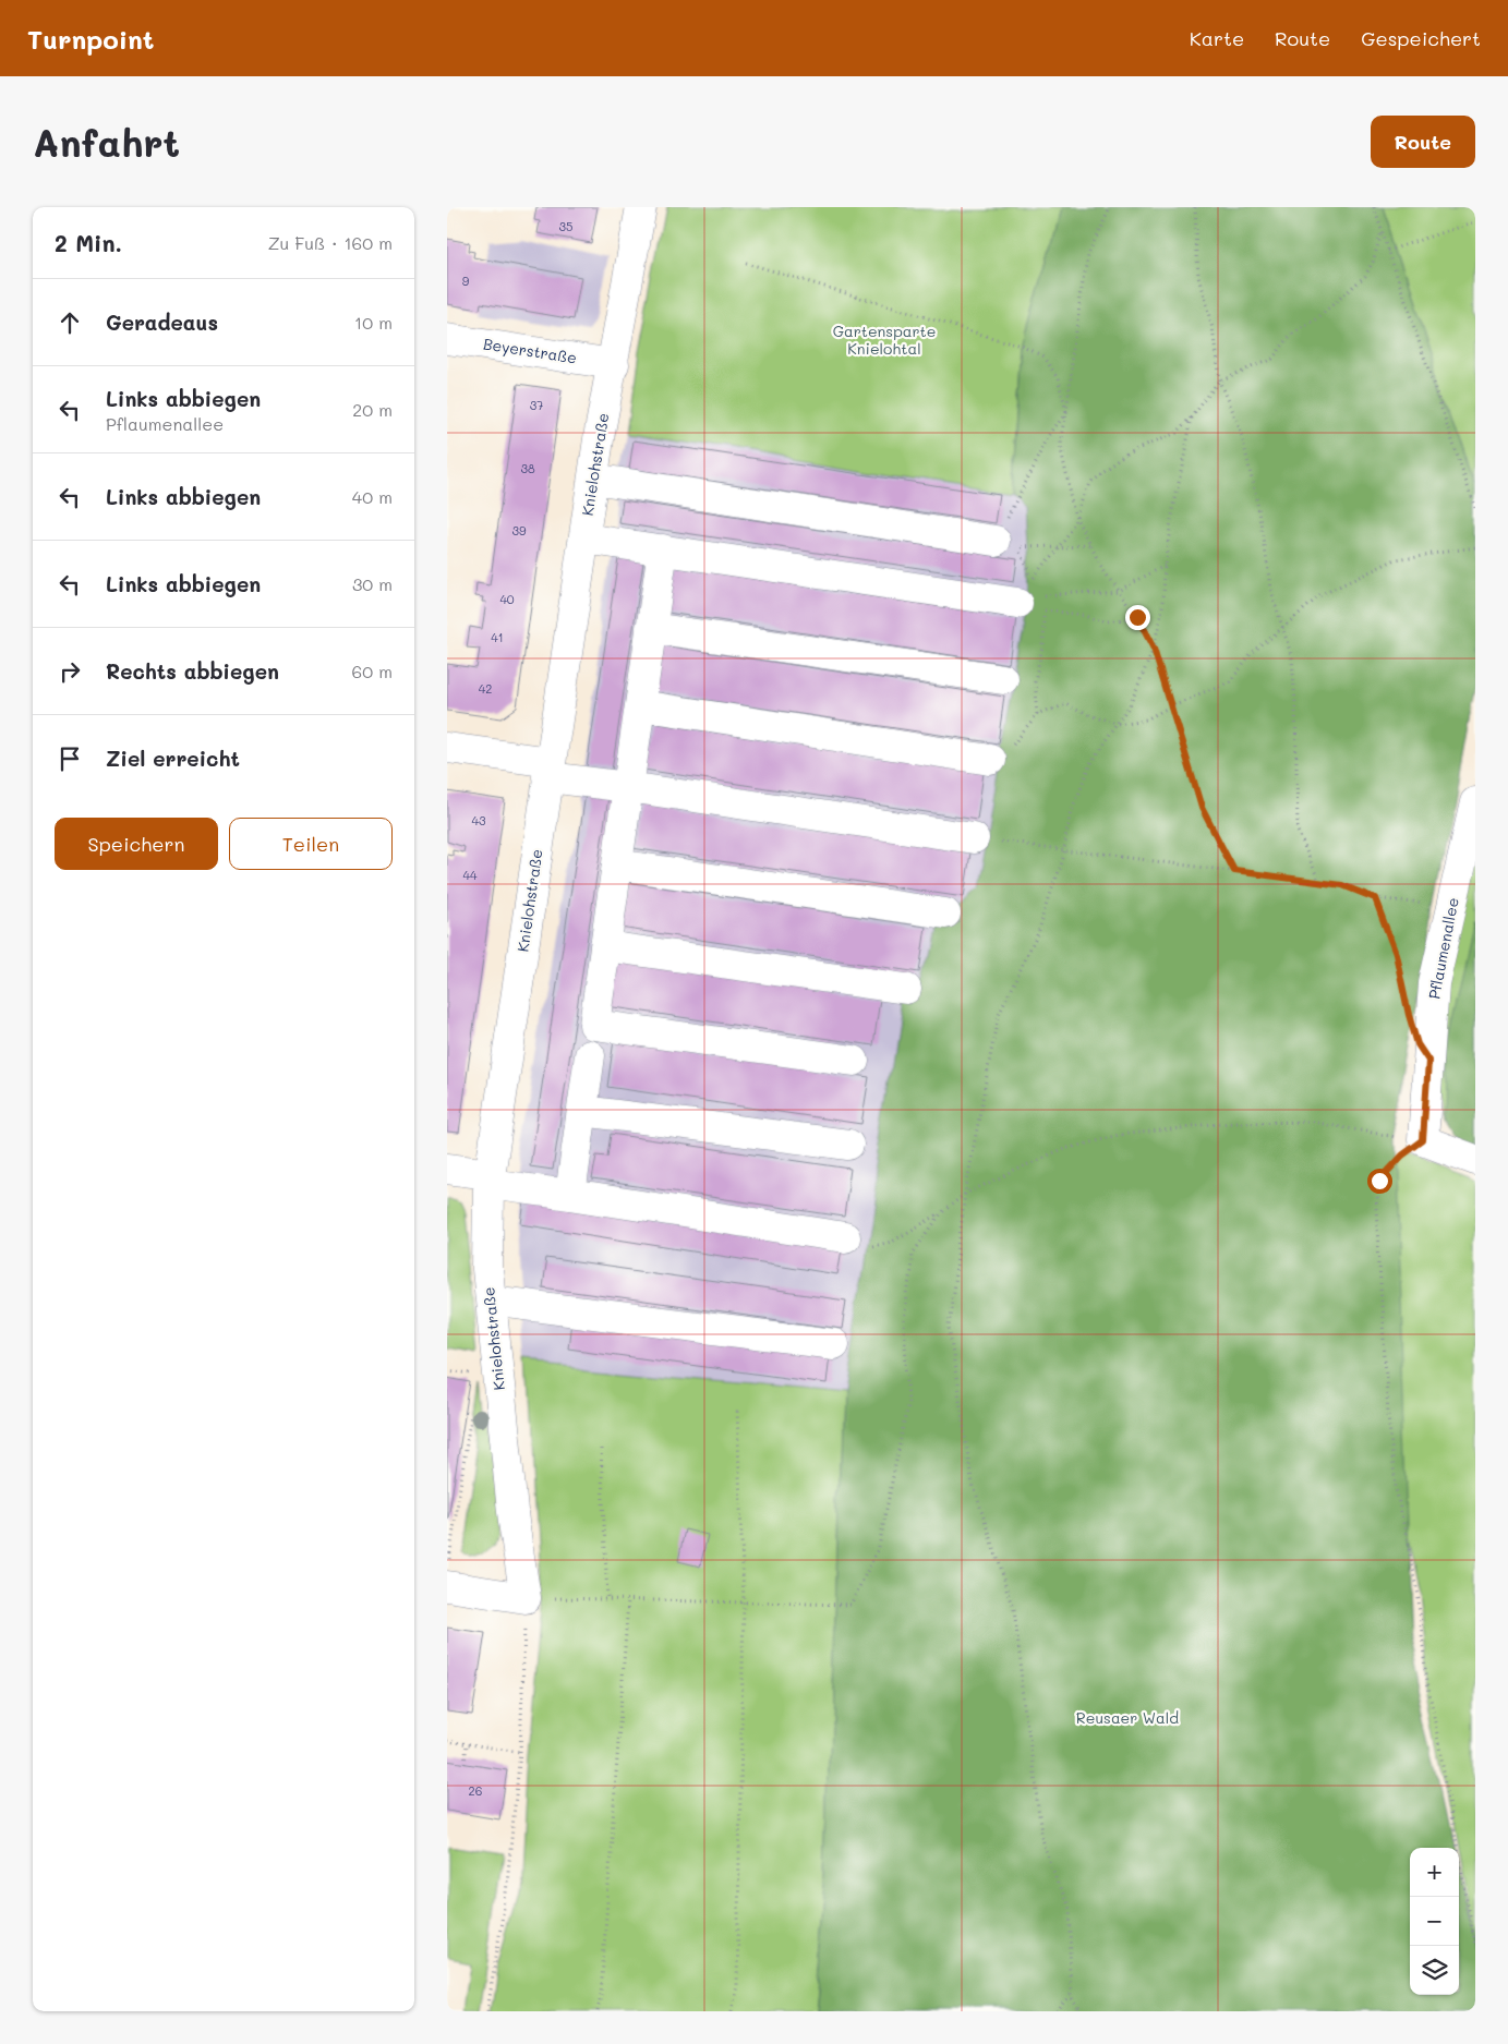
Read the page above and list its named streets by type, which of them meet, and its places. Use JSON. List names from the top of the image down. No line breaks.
{"streets":{"street":["Beyerstraße","Knielohstraße","Pflaumenallee"]},"crossings":[["Beyerstraße","Knielohstraße"]],"parks":["Gartensparte Knielohtal","Reusaer Wald"],"house_numbers":["35","9","37","38","39","40","41","42","43","44","26"],"page":{"header":"Turnpoint","nav":["Karte","Route","Gespeichert"],"buttons":["Route",["Speichern","Teilen"]],"title":"Anfahrt","heading":["2 Min.","Zu Fuß · 160 m"],"list":[["Geradeaus","10 m"],["Links abbiegen","Pflaumenallee","20 m"],["Links abbiegen","40 m"],["Links abbiegen","30 m"],["Rechts abbiegen","60 m"],"Ziel erreicht"],"map_buttons":["+","−"]}}
